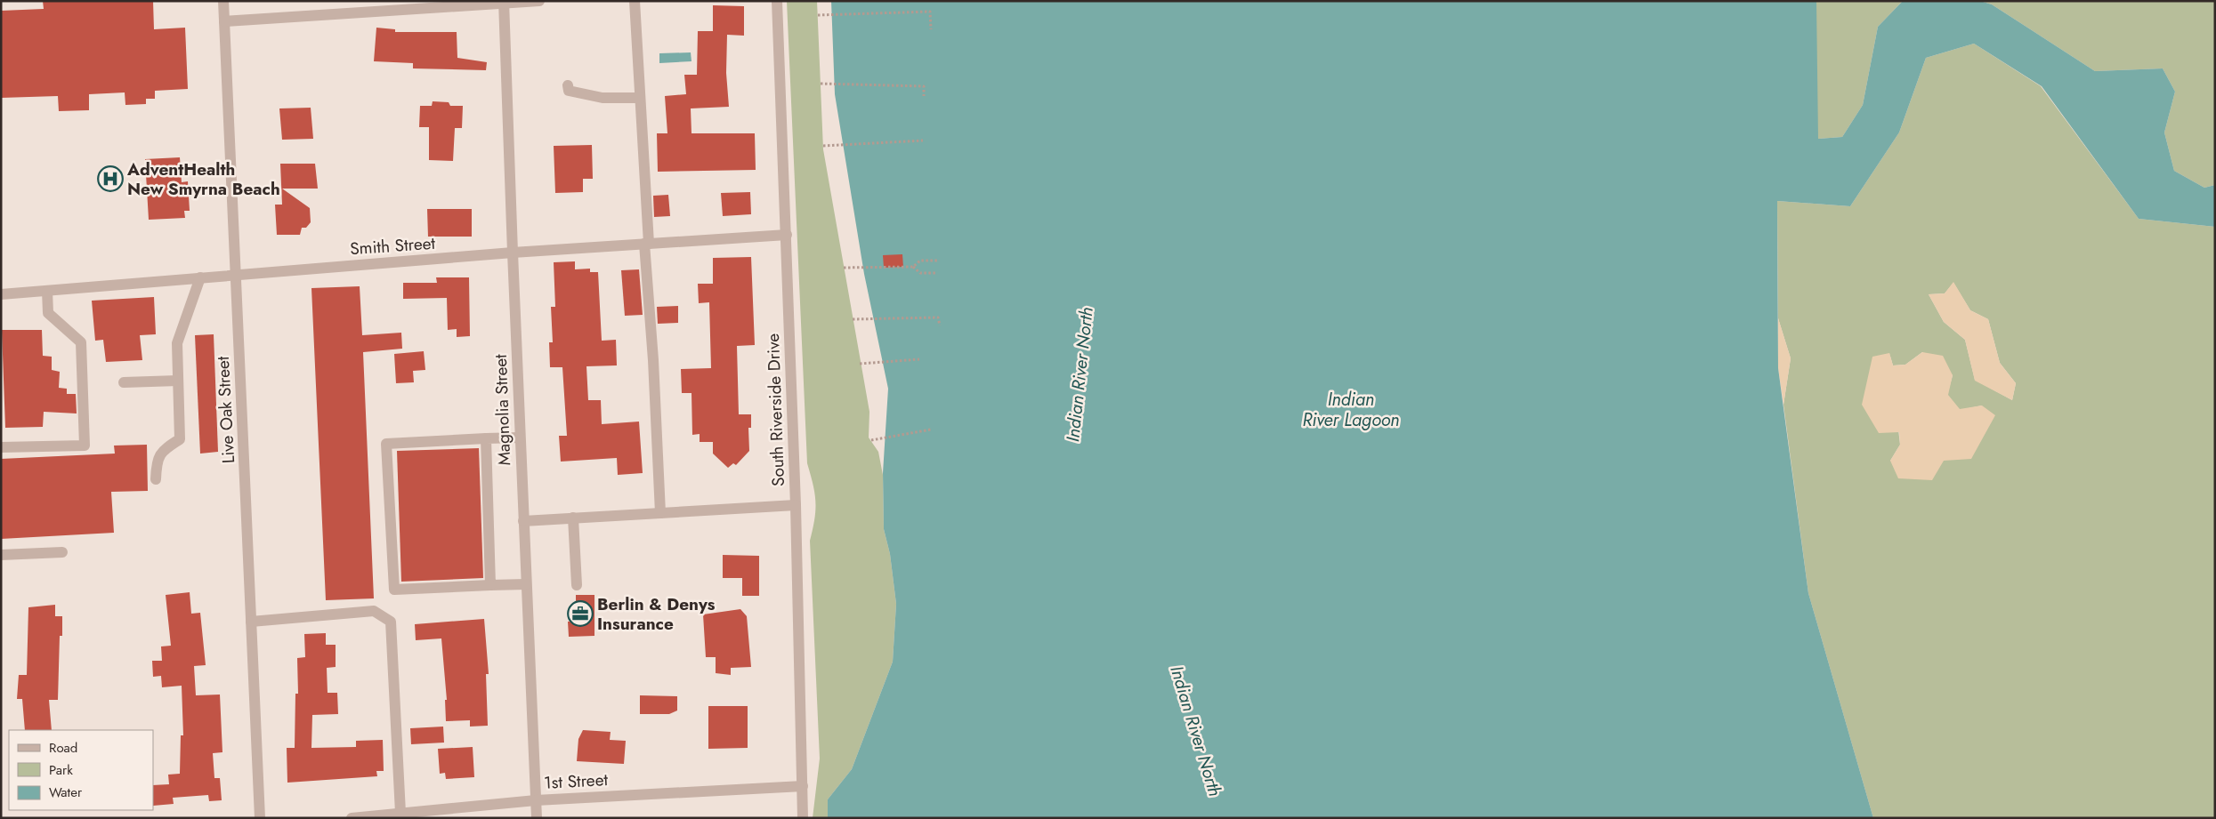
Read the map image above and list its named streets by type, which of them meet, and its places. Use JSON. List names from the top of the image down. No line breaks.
{"streets":{"street":["Smith Street","Live Oak Street","Magnolia Street","South Riverside Drive","1st Street"]},"crossings":[["Smith Street","Live Oak Street"],["Smith Street","Magnolia Street"],["Smith Street","South Riverside Drive"],["Magnolia Street","1st Street"],["South Riverside Drive","1st Street"]],"water":["Indian River North","Indian River Lagoon"],"places":{"hospital":["AdventHealth New Smyrna Beach"],"office":["Berlin & Denys Insurance"]},"legend":["Road","Park","Water"]}
